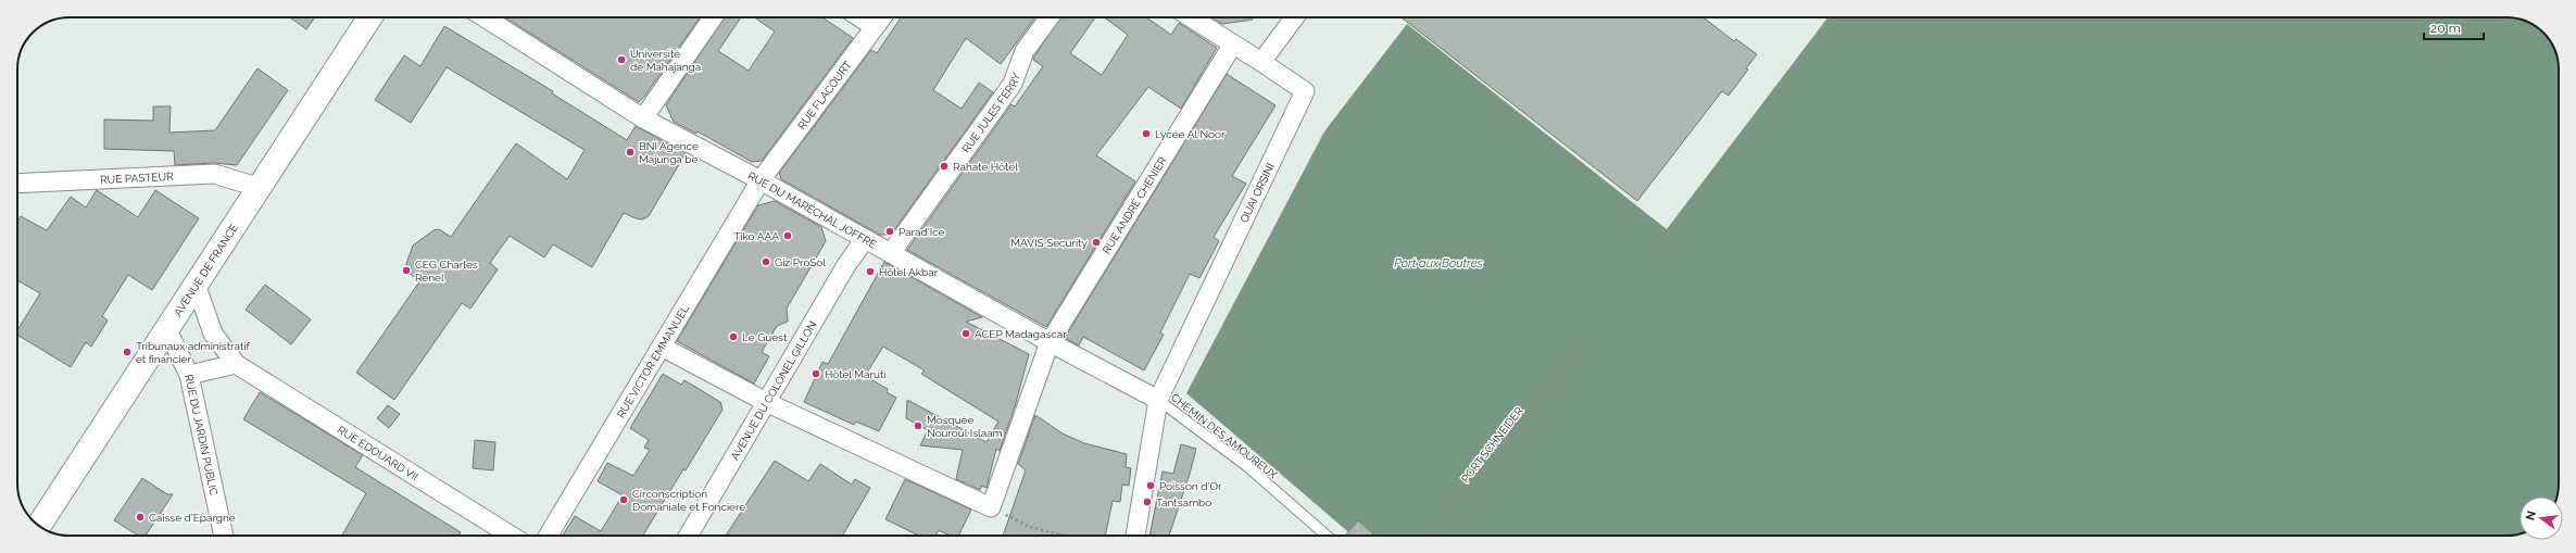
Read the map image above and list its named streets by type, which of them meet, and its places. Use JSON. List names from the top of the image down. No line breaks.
{"streets":{"main road":["AVENUE DE FRANCE"],"street":["RUE FLACOURT","RUE JULES FERRY","RUE PASTEUR","QUAI ORSINI","RUE ANDRÉ CHENIER","RUE DU MARÉCHAL JOFFRE","RUE VICTOR EMMANUEL","AVENUE DU COLONEL GILLON","RUE DU JARDIN PUBLIC","RUE ÉDOUARD VII"],"lane":["CHEMIN DES AMOUREUX"],"path":["PORT SCHNEIDER"]},"crossings":[["RUE FLACOURT","RUE DU MARÉCHAL JOFFRE"],["RUE FLACOURT","RUE VICTOR EMMANUEL"],["RUE JULES FERRY","RUE DU MARÉCHAL JOFFRE"],["RUE PASTEUR","AVENUE DE FRANCE"],["QUAI ORSINI","RUE DU MARÉCHAL JOFFRE"],["QUAI ORSINI","CHEMIN DES AMOUREUX"],["RUE ANDRÉ CHENIER","RUE DU MARÉCHAL JOFFRE"],["RUE DU MARÉCHAL JOFFRE","RUE VICTOR EMMANUEL"],["RUE DU MARÉCHAL JOFFRE","AVENUE DU COLONEL GILLON"],["RUE DU MARÉCHAL JOFFRE","CHEMIN DES AMOUREUX"],["AVENUE DE FRANCE","RUE DU JARDIN PUBLIC"]],"water":["Port aux Boutres"],"places":["Université de Mahajanga","Lycée Al Noor","BNI Agence Majunga be","Rahate Hôtel","Parad'Ice","Tiko AAA","MAVIS Security","Giz ProSol","CEG Charles Renel","Hôtel Akbar","ACEP Madagascar","Le Guest","Tribunaux administratif et financier","Hôtel Maruti","Mosquée Nouroul Islaam","Poisson d'Or","Circonscription Domaniale et Foncière","Tantsambo","Caisse d'Épargne"],"scale_bar":"20 m","north":"left"}
